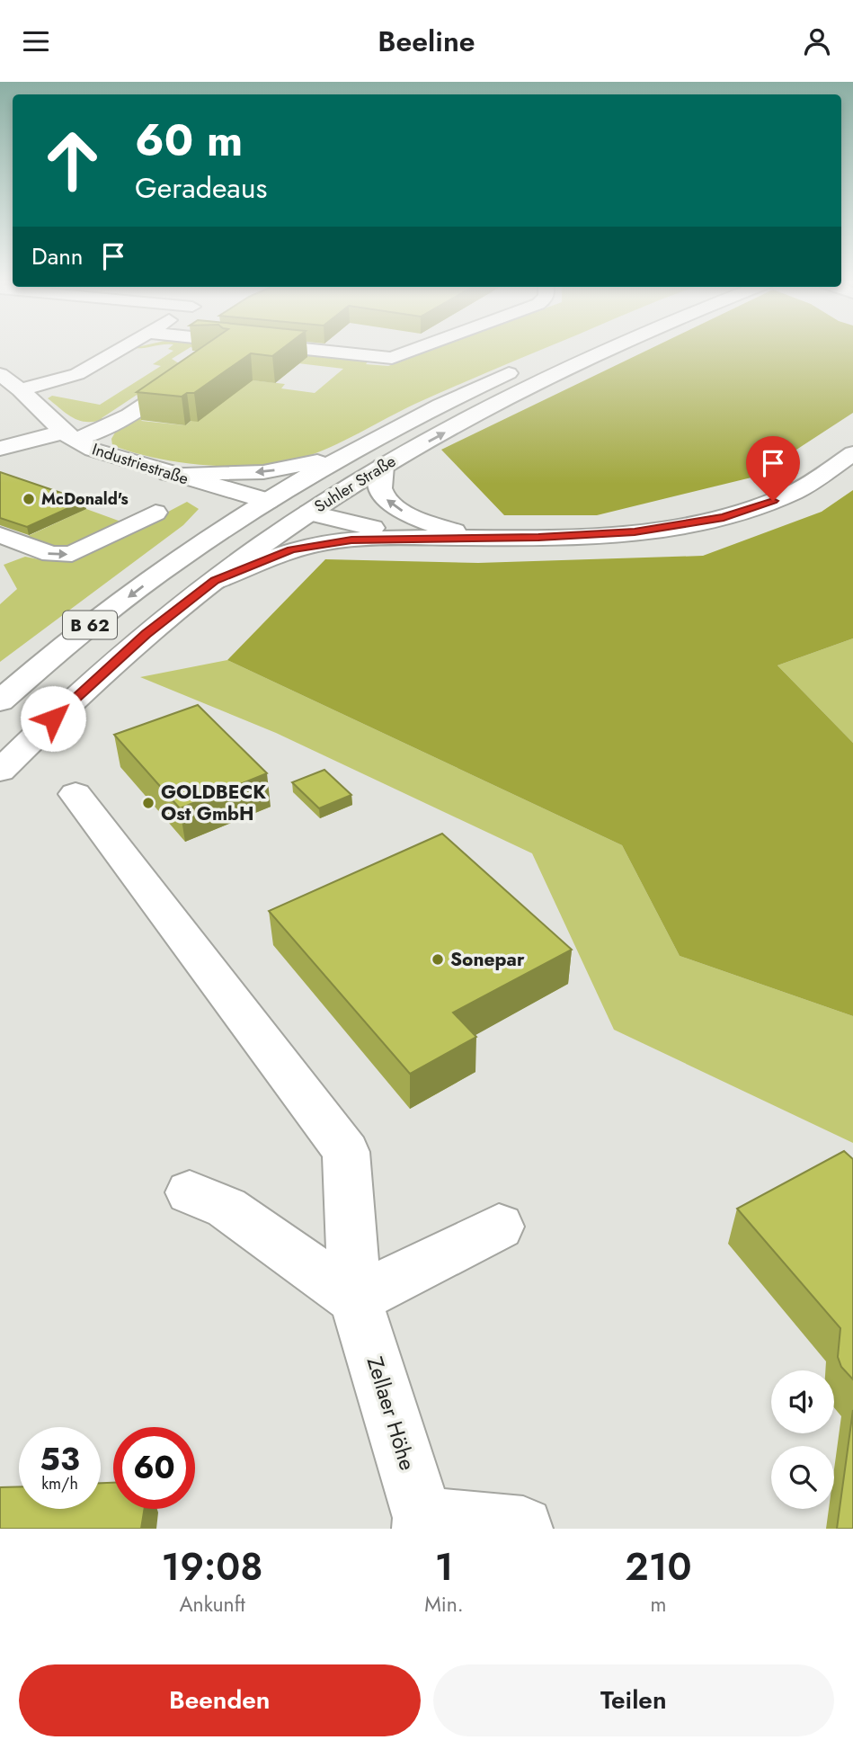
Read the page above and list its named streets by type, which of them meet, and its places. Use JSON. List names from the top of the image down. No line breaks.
{"streets":{"main road":["Industriestraße","Suhler Straße","B 62","Zellaer Höhe"]},"crossings":[["Industriestraße","Suhler Straße"]],"places":["McDonald's","GOLDBECK Ost GmbH","Sonepar"],"page":{"header":"Beeline","turn":["60 m","Geradeaus"],"then":"Dann","speed":"53 km/h","limit":"60","eta":["19:08","Ankunft","1","Min.","210","m"],"buttons":["Beenden","Teilen"]}}
